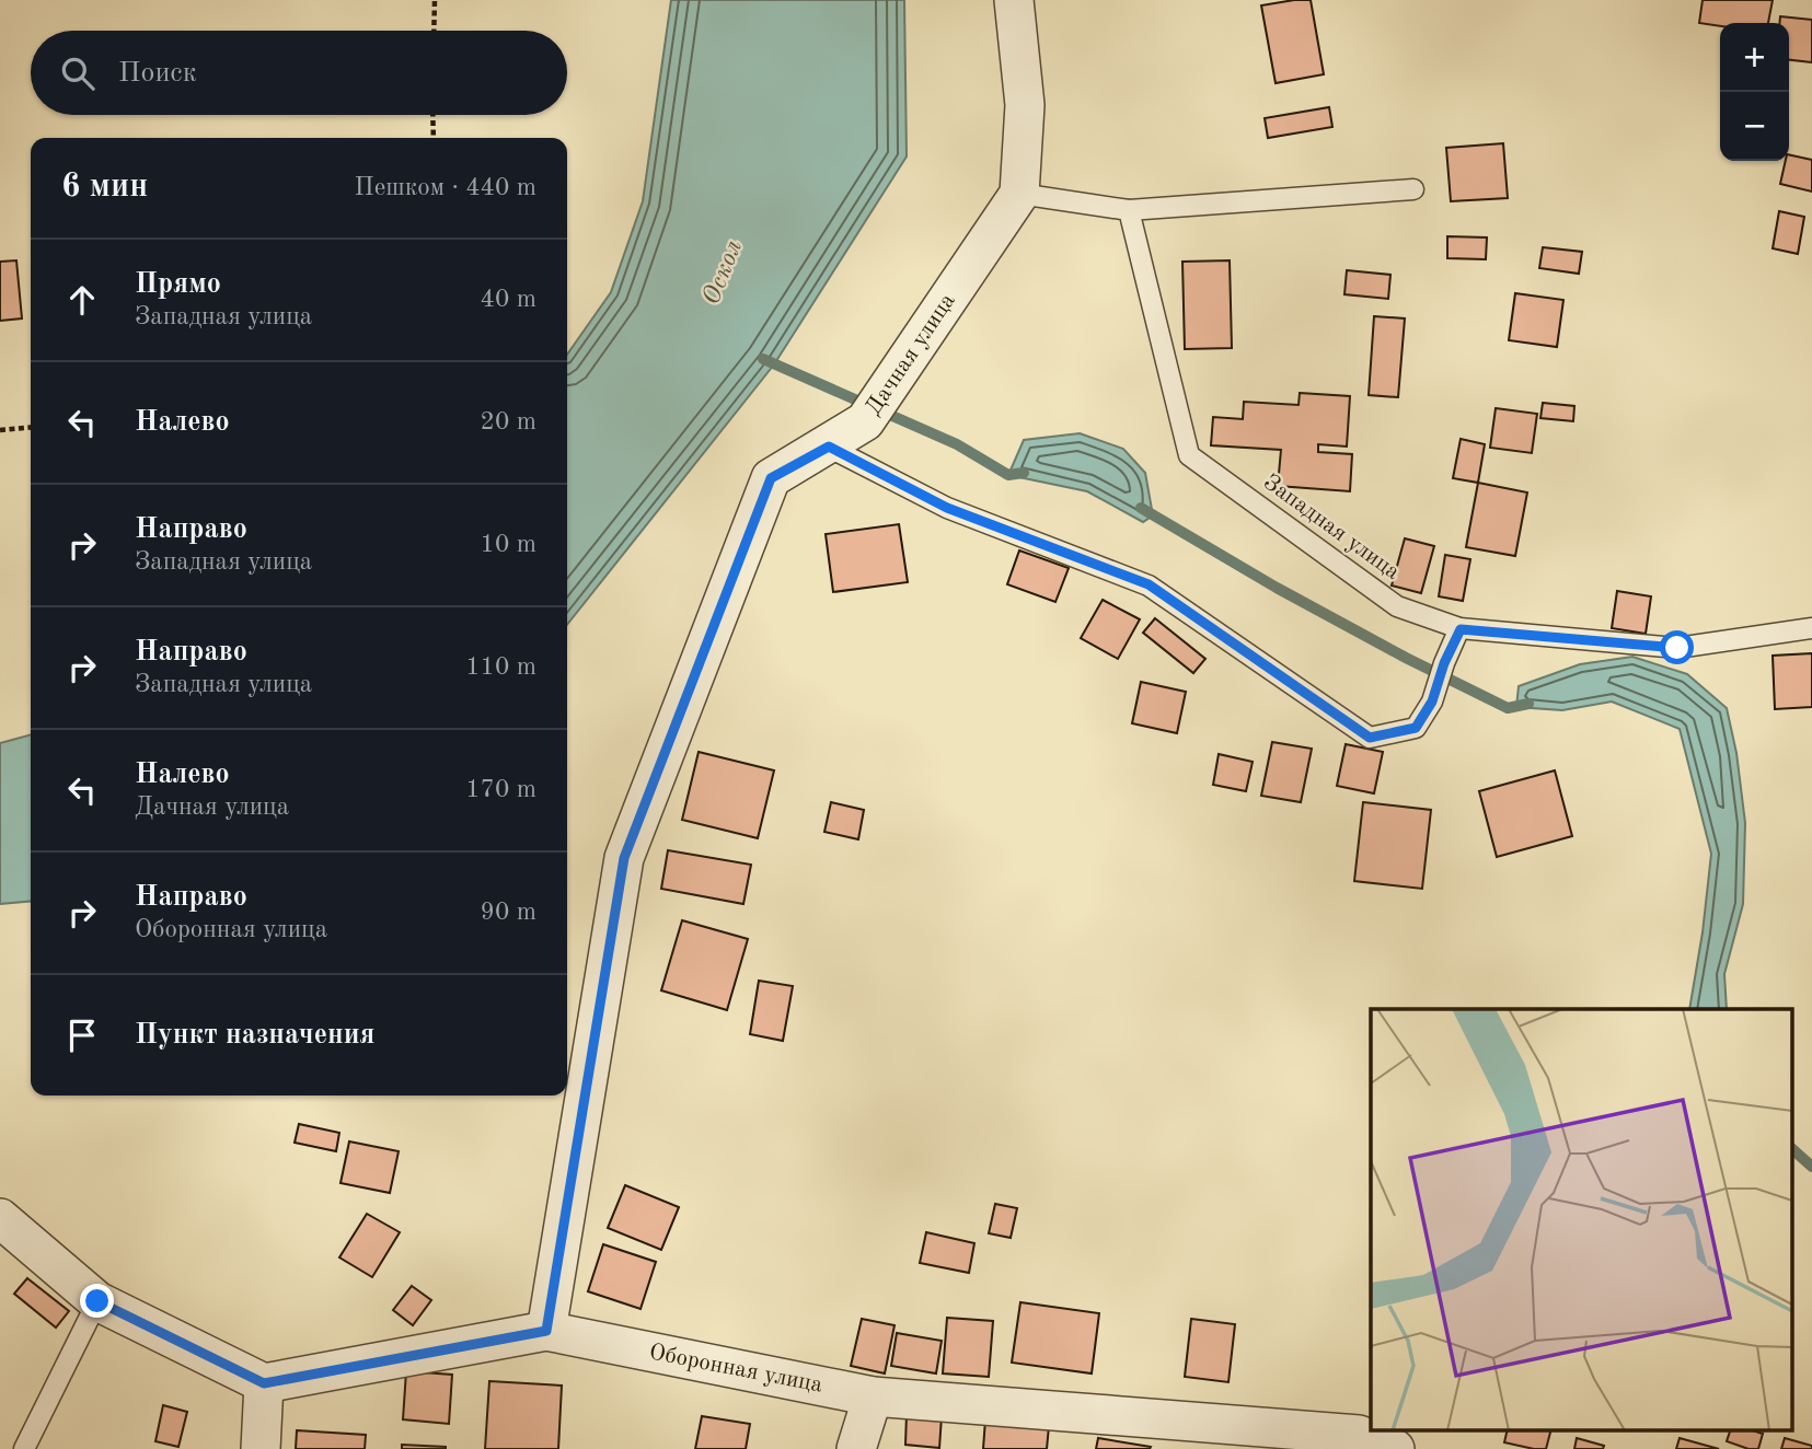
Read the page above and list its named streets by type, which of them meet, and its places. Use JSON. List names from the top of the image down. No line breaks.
{"streets":{"street":["Дачная улица","Оборонная улица"],"lane":["Западная улица"]},"crossings":[["Дачная улица","Оборонная улица"]],"water":["Оскол"],"page":{"map_buttons":["+","−"],"search":"Поиск","heading":["6 мин","Пешком · 440 m"],"list":[["Прямо","Западная улица","40 m"],["Налево","20 m"],["Направо","Западная улица","10 m"],["Направо","Западная улица","110 m"],["Налево","Дачная улица","170 m"],["Направо","Оборонная улица","90 m"],"Пункт назначения"]}}
